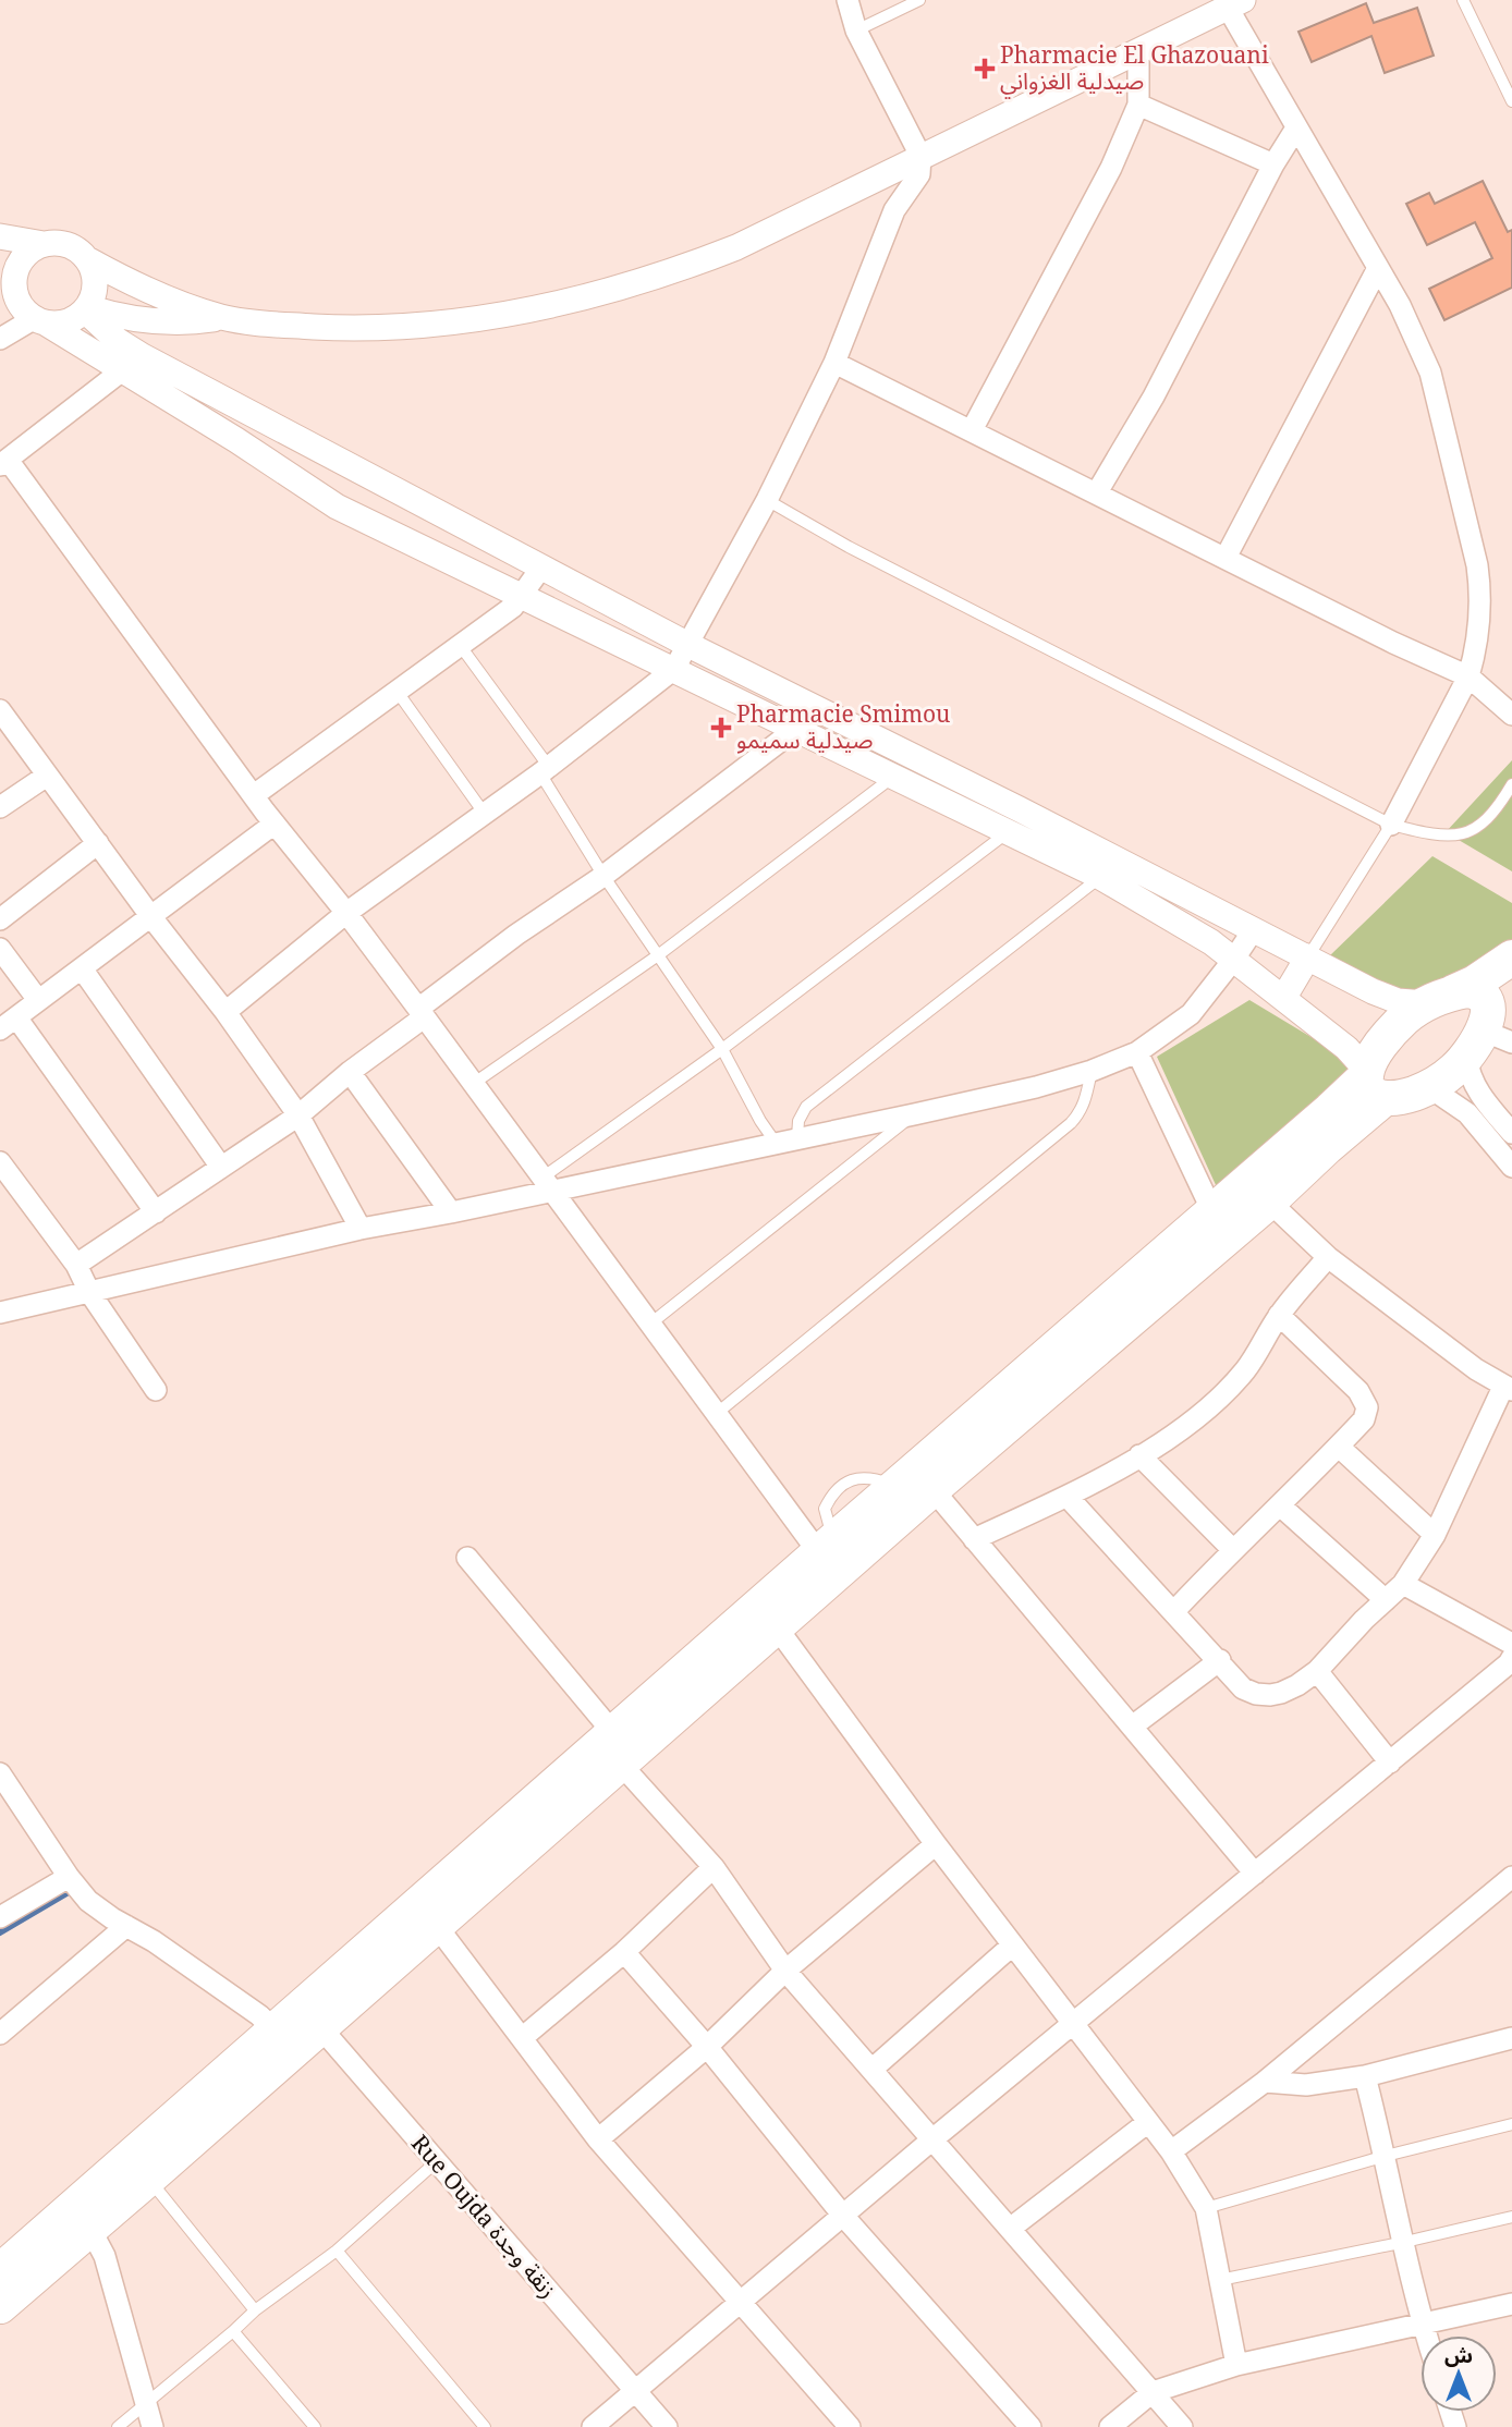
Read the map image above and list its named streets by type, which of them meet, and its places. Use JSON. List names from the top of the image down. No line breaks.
{"streets":{"street":["Rue Oujda زنقة وجدة"]},"places":{"health":["Pharmacie El Ghazouani صيدلية الغزواني","Pharmacie Smimou صيدلية سميمو"]},"north":"top"}
